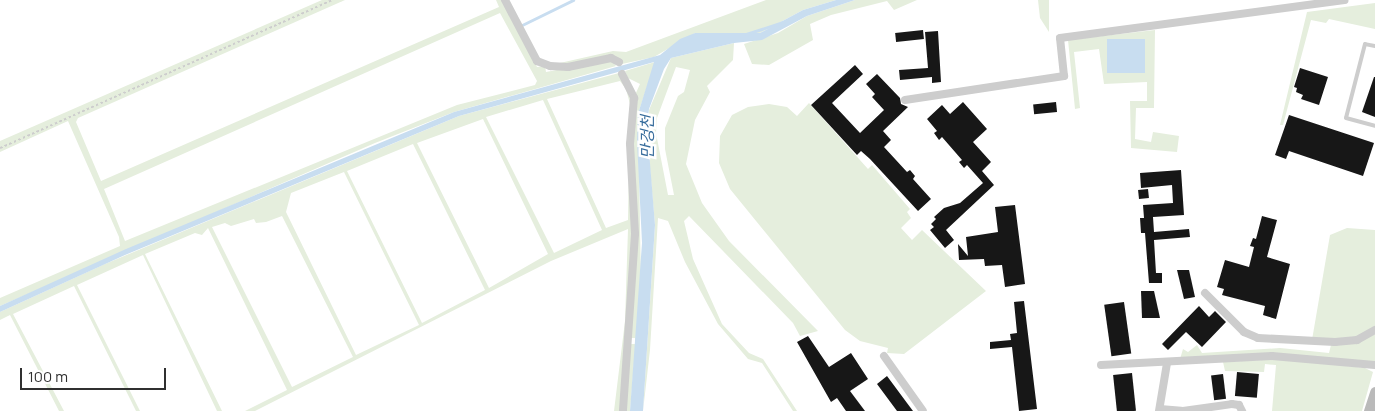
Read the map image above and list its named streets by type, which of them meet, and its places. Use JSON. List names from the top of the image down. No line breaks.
{"water":["만겅천"],"scale_bar":"100 m"}
